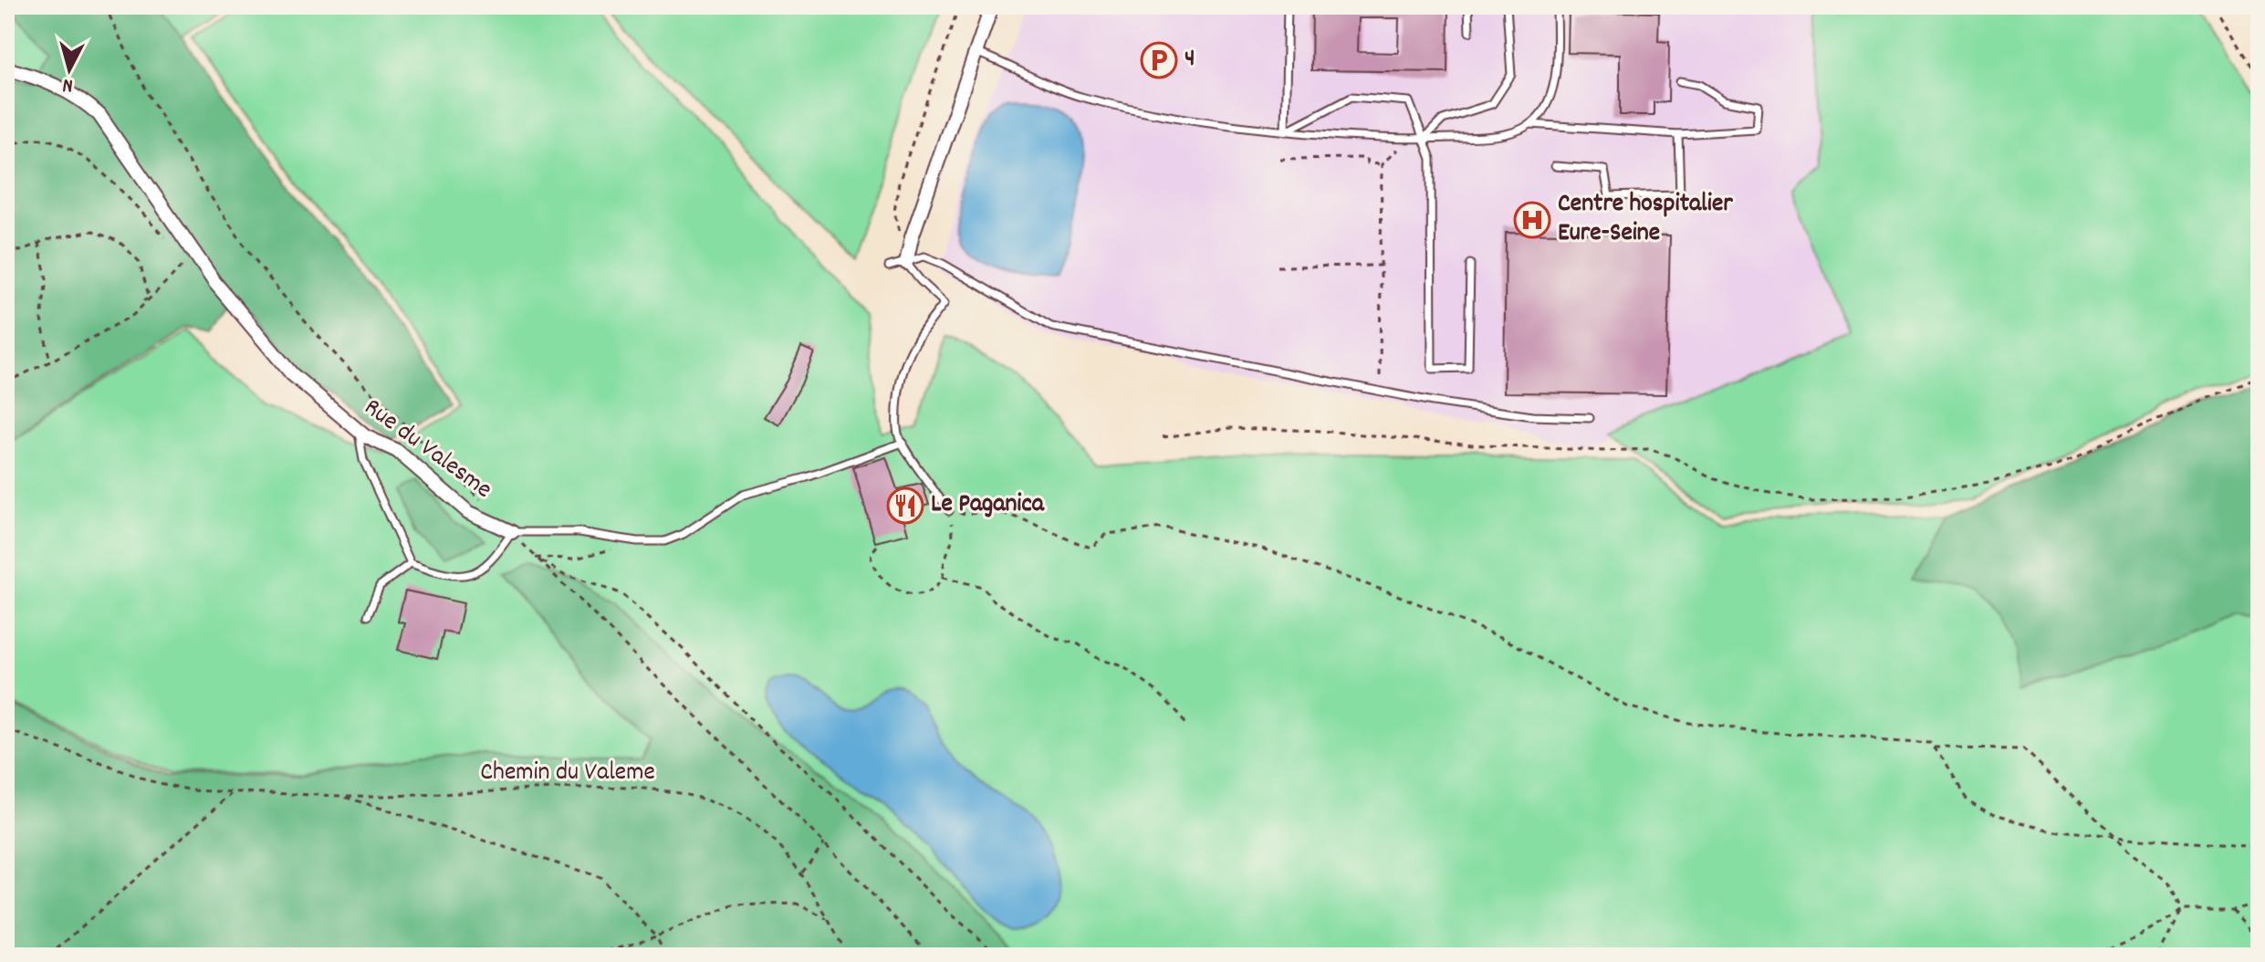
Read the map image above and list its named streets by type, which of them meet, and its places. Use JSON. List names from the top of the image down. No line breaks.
{"streets":{"street":["Rue du Valesme"],"path":["Chemin du Valeme"]},"places":{"parking":["4"],"hospital":["Centre hospitalier Eure-Seine"],"restaurant":["Le Paganica"]},"north":"bottom"}
